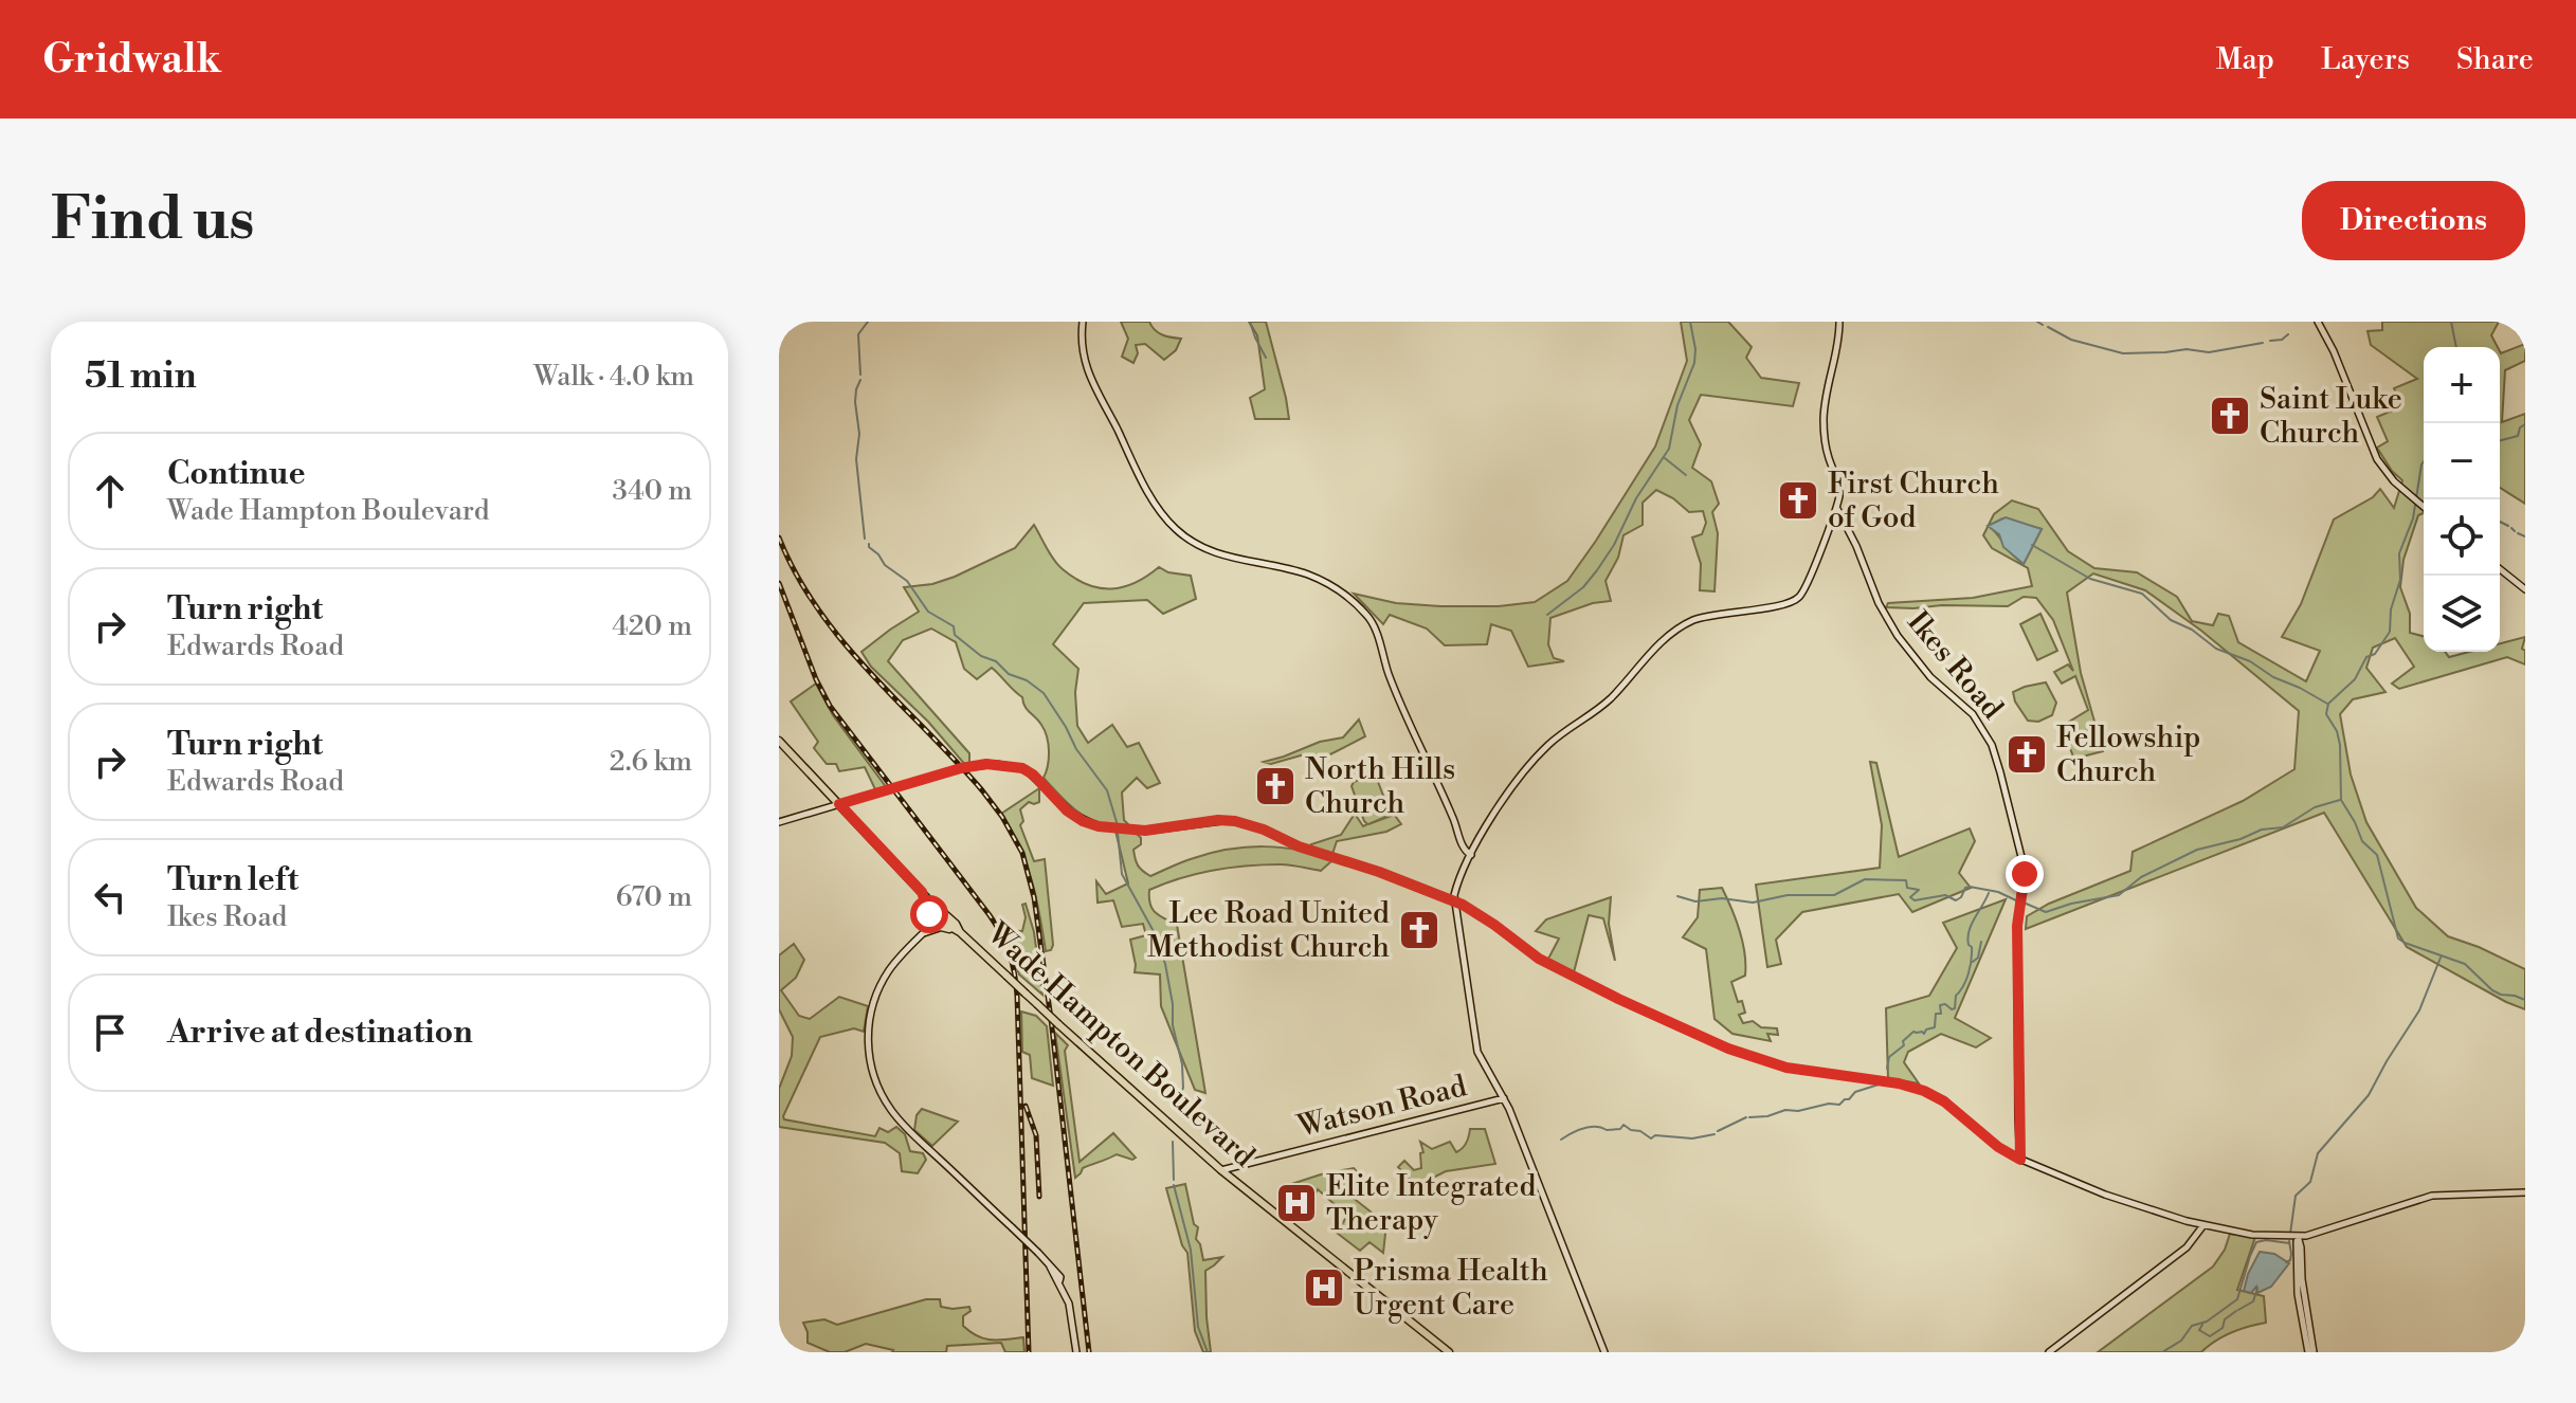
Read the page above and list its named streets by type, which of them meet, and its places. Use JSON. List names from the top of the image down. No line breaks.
{"streets":{"main road":["Wade Hampton Boulevard"],"street":["Ikes Road","Watson Road"]},"crossings":[["Wade Hampton Boulevard","Watson Road"]],"places":{"church":["Saint Luke Church","First Church of God","Fellowship Church","North Hills Church","Lee Road United Methodist Church"],"hospital":["Elite Integrated Therapy","Prisma Health Urgent Care"]},"page":{"header":"Gridwalk","nav":["Map","Layers","Share"],"buttons":"Directions","title":"Find us","heading":["51 min","Walk · 4.0 km"],"map_buttons":["+","−"],"list":[["Continue","Wade Hampton Boulevard","340 m"],["Turn right","Edwards Road","420 m"],["Turn right","Edwards Road","2.6 km"],["Turn left","Ikes Road","670 m"],"Arrive at destination"]}}
